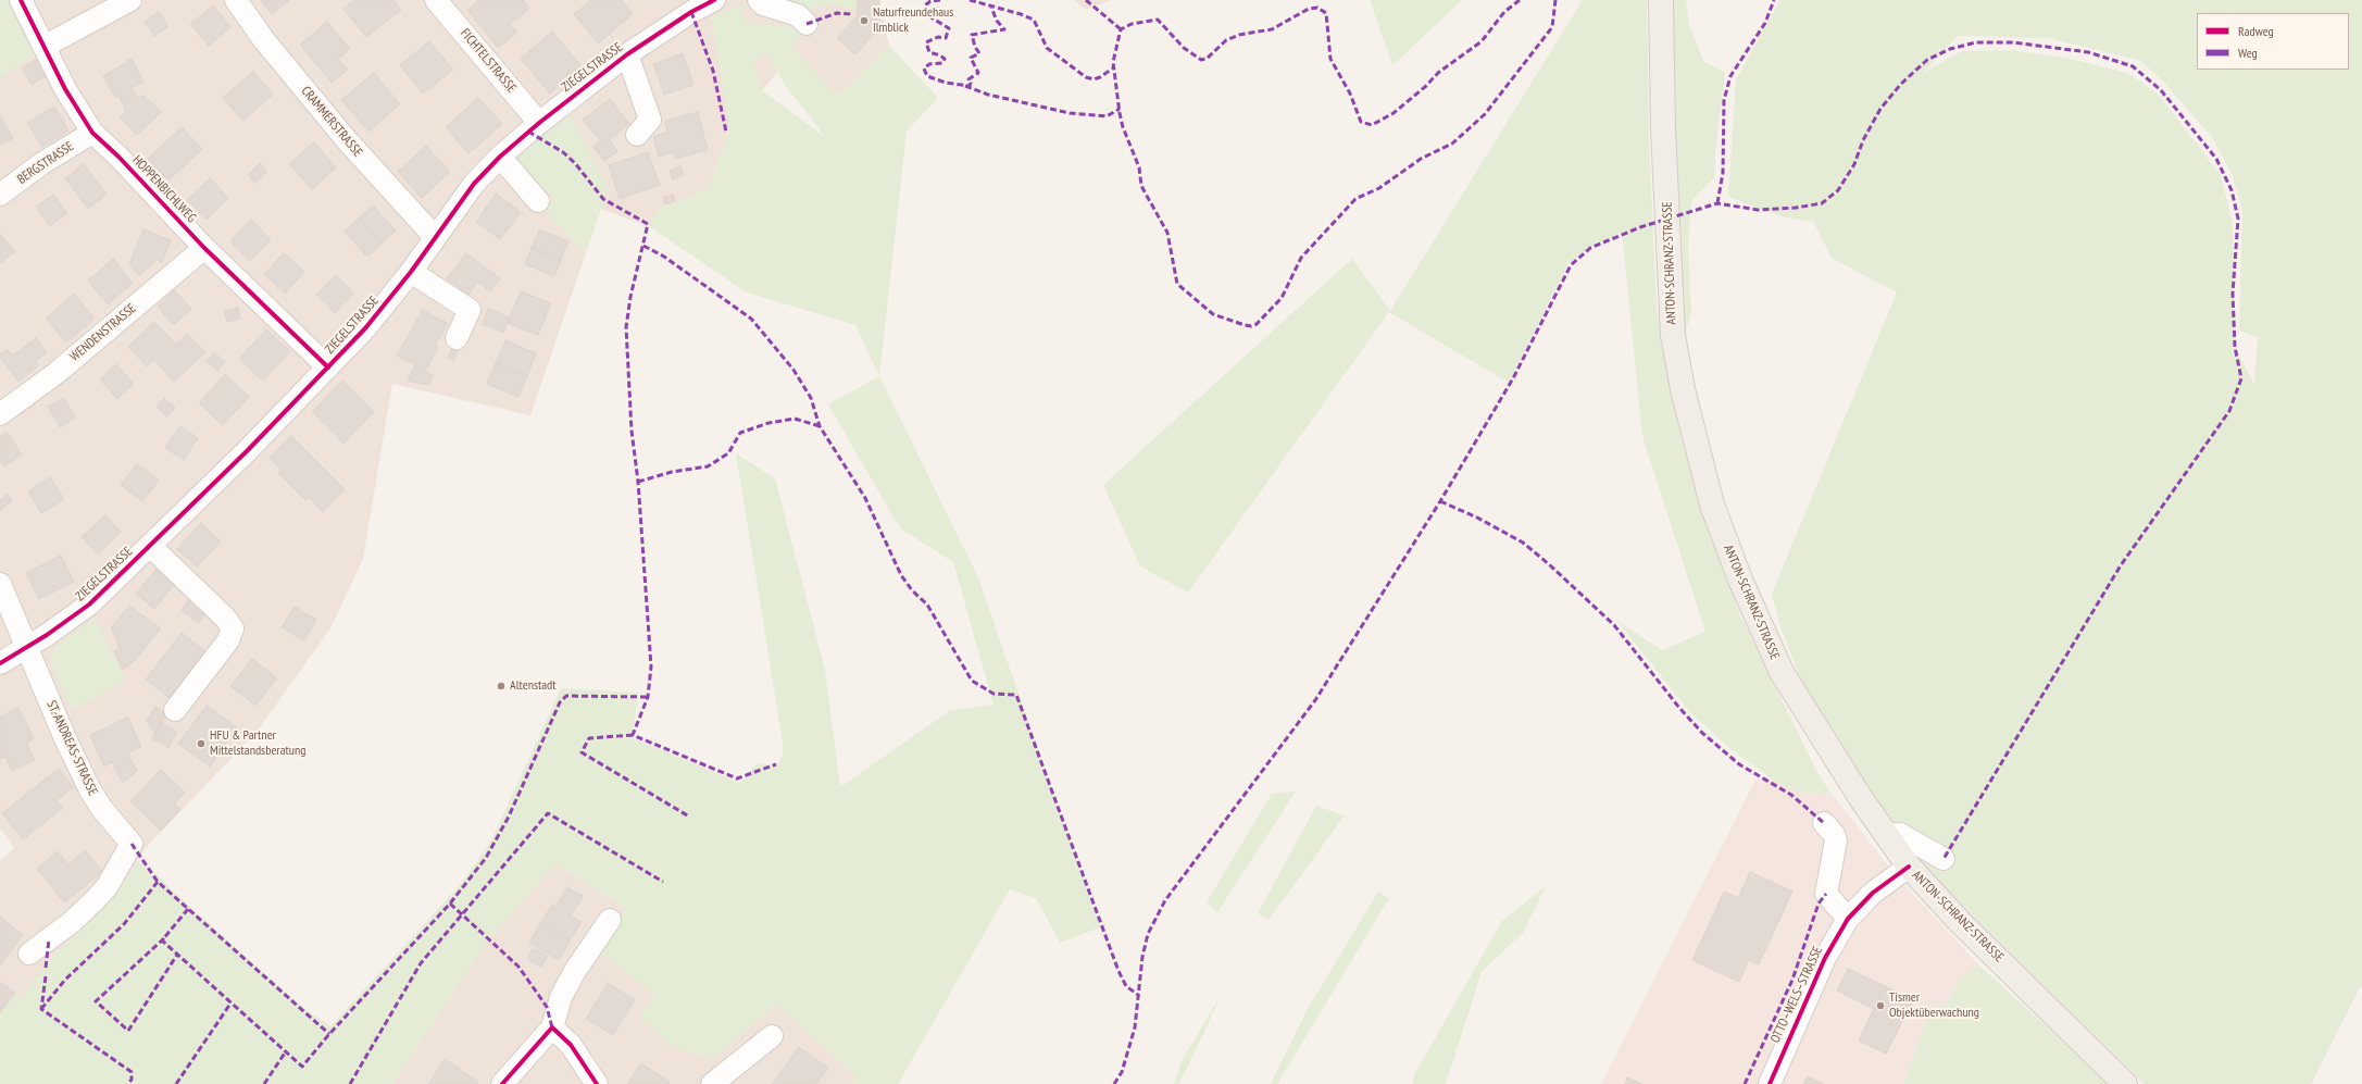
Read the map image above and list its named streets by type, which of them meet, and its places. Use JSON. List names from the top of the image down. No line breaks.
{"streets":{"main road":["ANTON-SCHRANZ-STRASSE"],"street":["FICHTELSTRASSE","ZIEGELSTRASSE","CRAMMERSTRASSE","BERGSTRASSE","HOPPENBICHLWEG","WENDENSTRASSE","ST.-ANDREAS-STRASSE","OTTO–WELS–STRASSE"]},"crossings":[["FICHTELSTRASSE","ZIEGELSTRASSE"],["ZIEGELSTRASSE","CRAMMERSTRASSE"],["ZIEGELSTRASSE","HOPPENBICHLWEG"],["ZIEGELSTRASSE","ST.-ANDREAS-STRASSE"],["BERGSTRASSE","HOPPENBICHLWEG"],["HOPPENBICHLWEG","WENDENSTRASSE"],["ANTON-SCHRANZ-STRASSE","OTTO–WELS–STRASSE"]],"places":["Naturfreundehaus Ilmblick","Altenstadt","HFU & Partner Mittelstandsberatung","Tismer Objektüberwachung"],"legend":["Radweg","Weg"]}
